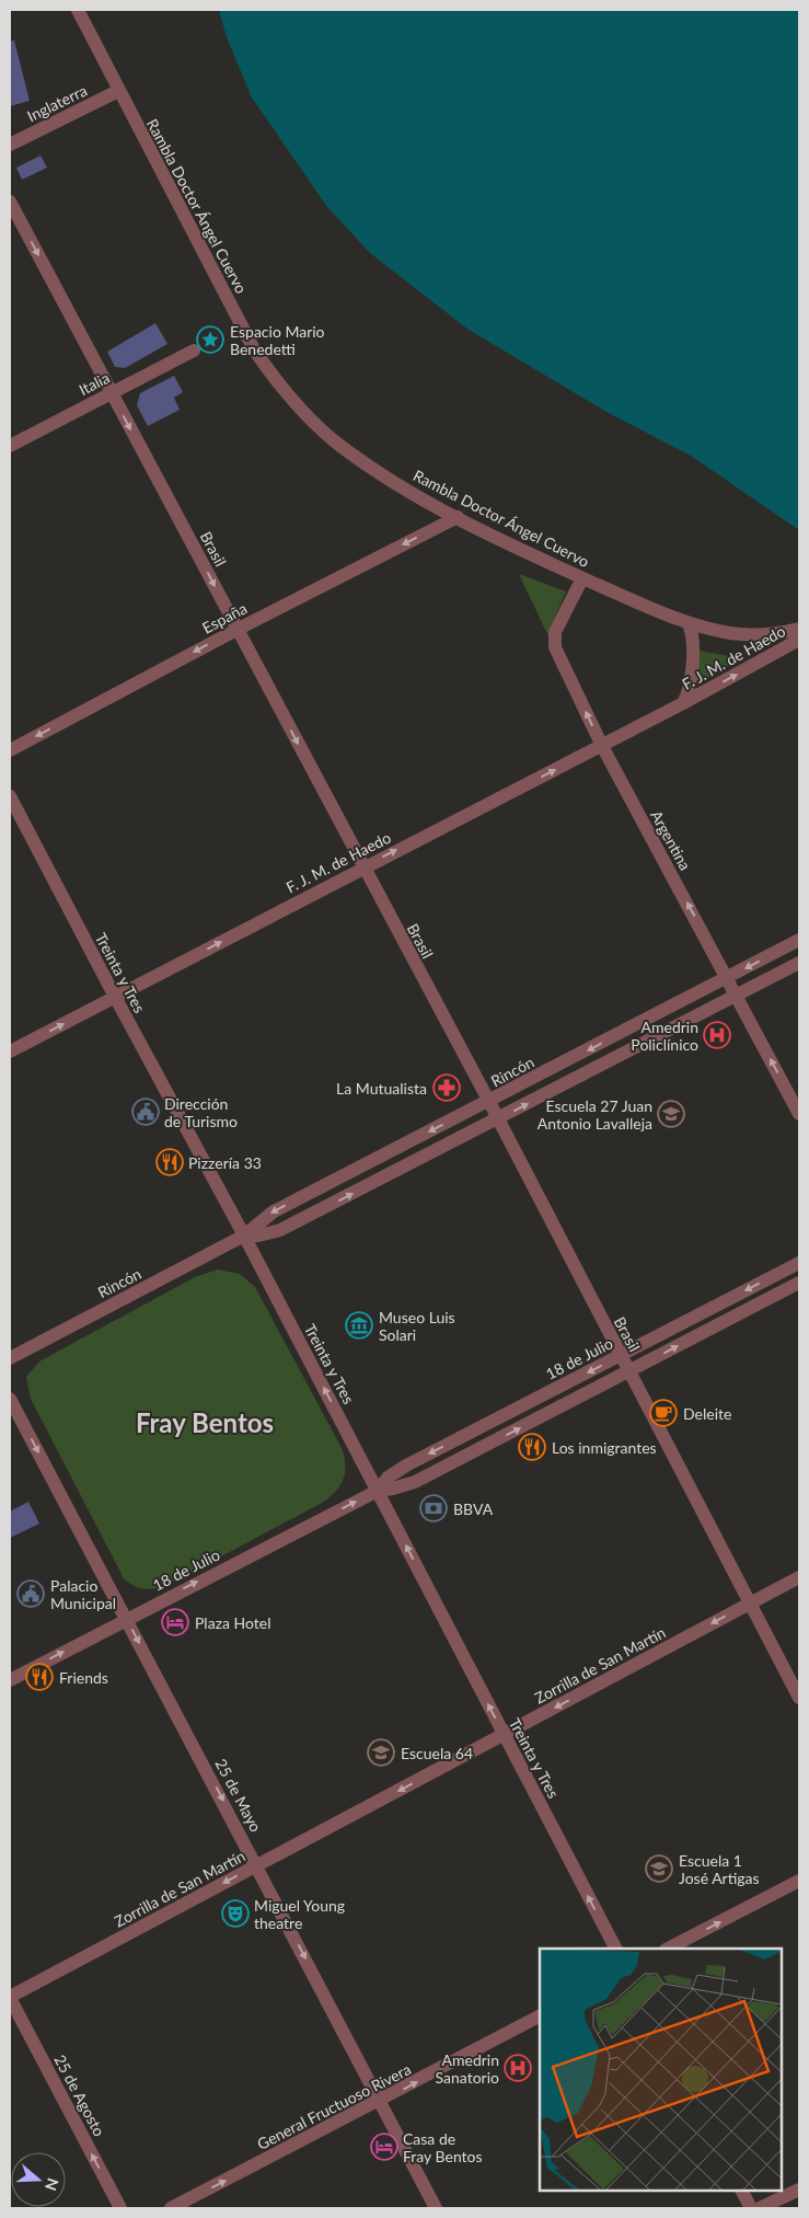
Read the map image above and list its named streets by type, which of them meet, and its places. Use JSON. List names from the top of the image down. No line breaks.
{"streets":{"street":["Inglaterra","Rambla Doctor Ángel Cuervo","Italia","Brasil","España","F. J. M. de Haedo","Argentina","Treinta y Tres","Rincón","18 de Julio","Zorrilla de San Martín","25 de Mayo","25 de Agosto","General Fructuoso Rivera"]},"crossings":[["Inglaterra","Rambla Doctor Ángel Cuervo"],["Rambla Doctor Ángel Cuervo","España"],["Rambla Doctor Ángel Cuervo","F. J. M. de Haedo"],["Rambla Doctor Ángel Cuervo","Argentina"],["Italia","Brasil"],["Brasil","España"],["Brasil","F. J. M. de Haedo"],["Brasil","Rincón"],["Brasil","18 de Julio"],["Brasil","Zorrilla de San Martín"],["F. J. M. de Haedo","Argentina"],["F. J. M. de Haedo","Treinta y Tres"],["Argentina","Rincón"],["Treinta y Tres","Rincón"],["Treinta y Tres","18 de Julio"],["Treinta y Tres","Zorrilla de San Martín"],["18 de Julio","25 de Mayo"],["Zorrilla de San Martín","25 de Mayo"],["Zorrilla de San Martín","25 de Agosto"],["25 de Mayo","General Fructuoso Rivera"]],"one_way":["Brasil","España","F. J. M. de Haedo","Argentina","Treinta y Tres","Zorrilla de San Martín","25 de Mayo","25 de Agosto","General Fructuoso Rivera"],"districts":["Fray Bentos"],"places":{"place":["Espacio Mario Benedetti"],"hospital":["Amedrin Policlínico","Amedrin Sanatorio"],"pharmacy":["La Mutualista"],"public building":["Dirección de Turismo","Palacio Municipal"],"school or university":["Escuela 27 Juan Antonio Lavalleja","Escuela 64","Escuela 1 José Artigas"],"restaurant":["Pizzería 33","Los inmigrantes","Friends"],"museum":["Museo Luis Solari"],"cafe":["Deleite"],"bank":["BBVA"],"hotel":["Plaza Hotel","Casa de Fray Bentos"],"theatre":["Miguel Young theatre"]},"north":"right"}
